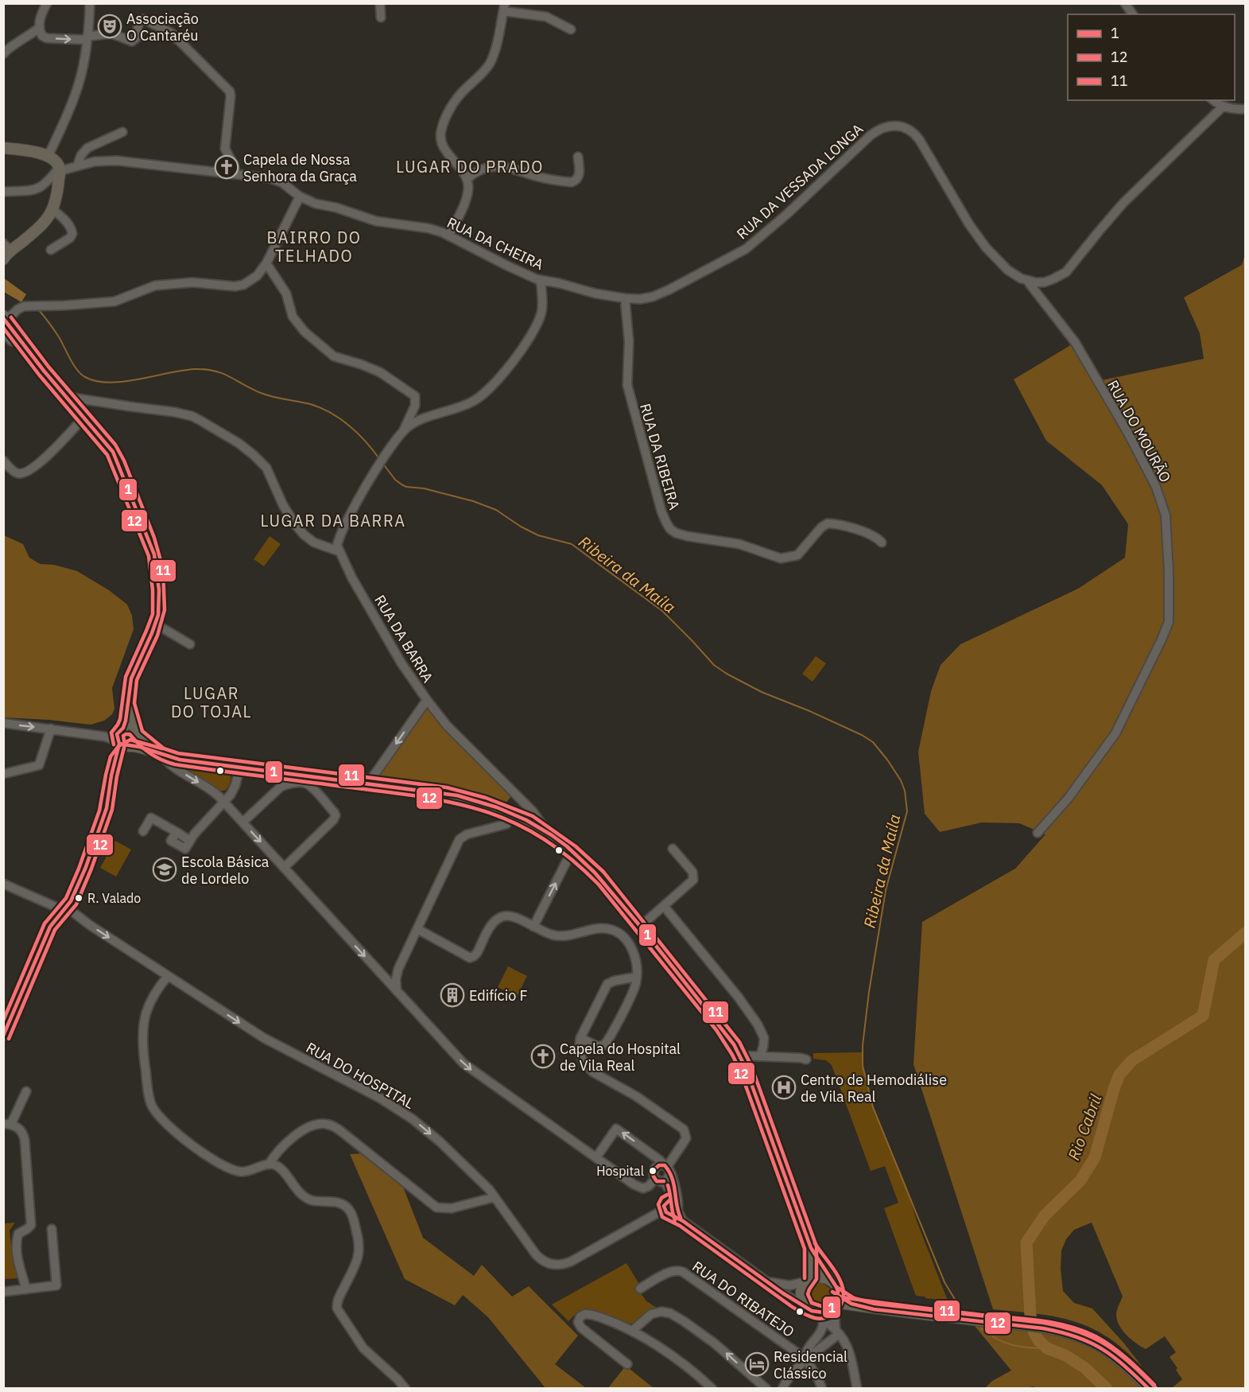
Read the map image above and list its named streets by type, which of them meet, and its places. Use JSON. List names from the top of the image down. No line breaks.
{"streets":{"street":["RUA DA VESSADA LONGA","RUA DA CHEIRA","RUA DO MOURÃO","RUA DA RIBEIRA","RUA DA BARRA","RUA DO HOSPITAL","RUA DO RIBATEJO"]},"crossings":[["RUA DA VESSADA LONGA","RUA DA CHEIRA"],["RUA DA VESSADA LONGA","RUA DO MOURÃO"],["RUA DA VESSADA LONGA","RUA DA RIBEIRA"],["RUA DA CHEIRA","RUA DA RIBEIRA"]],"one_way":["RUA DO HOSPITAL"],"districts":["LUGAR DO PRADO","BAIRRO DO TELHADO","LUGAR DA BARRA","LUGAR DO TOJAL"],"water":["Ribeira da Maíla","Rio Cabril"],"places":{"theatre":["Associação O Cantaréu"],"church":["Capela de Nossa Senhora da Graça","Capela do Hospital de Vila Real"],"school or university":["Escola Básica de Lordelo"],"other":["R. Valado","Hospital"],"building":["Edifício F"],"hospital":["Centro de Hemodiálise de Vila Real"],"hotel":["Residencial Clássico"]},"lines":["transit line 11","transit line 1","transit line 12"],"legend":["1","12","11"]}
